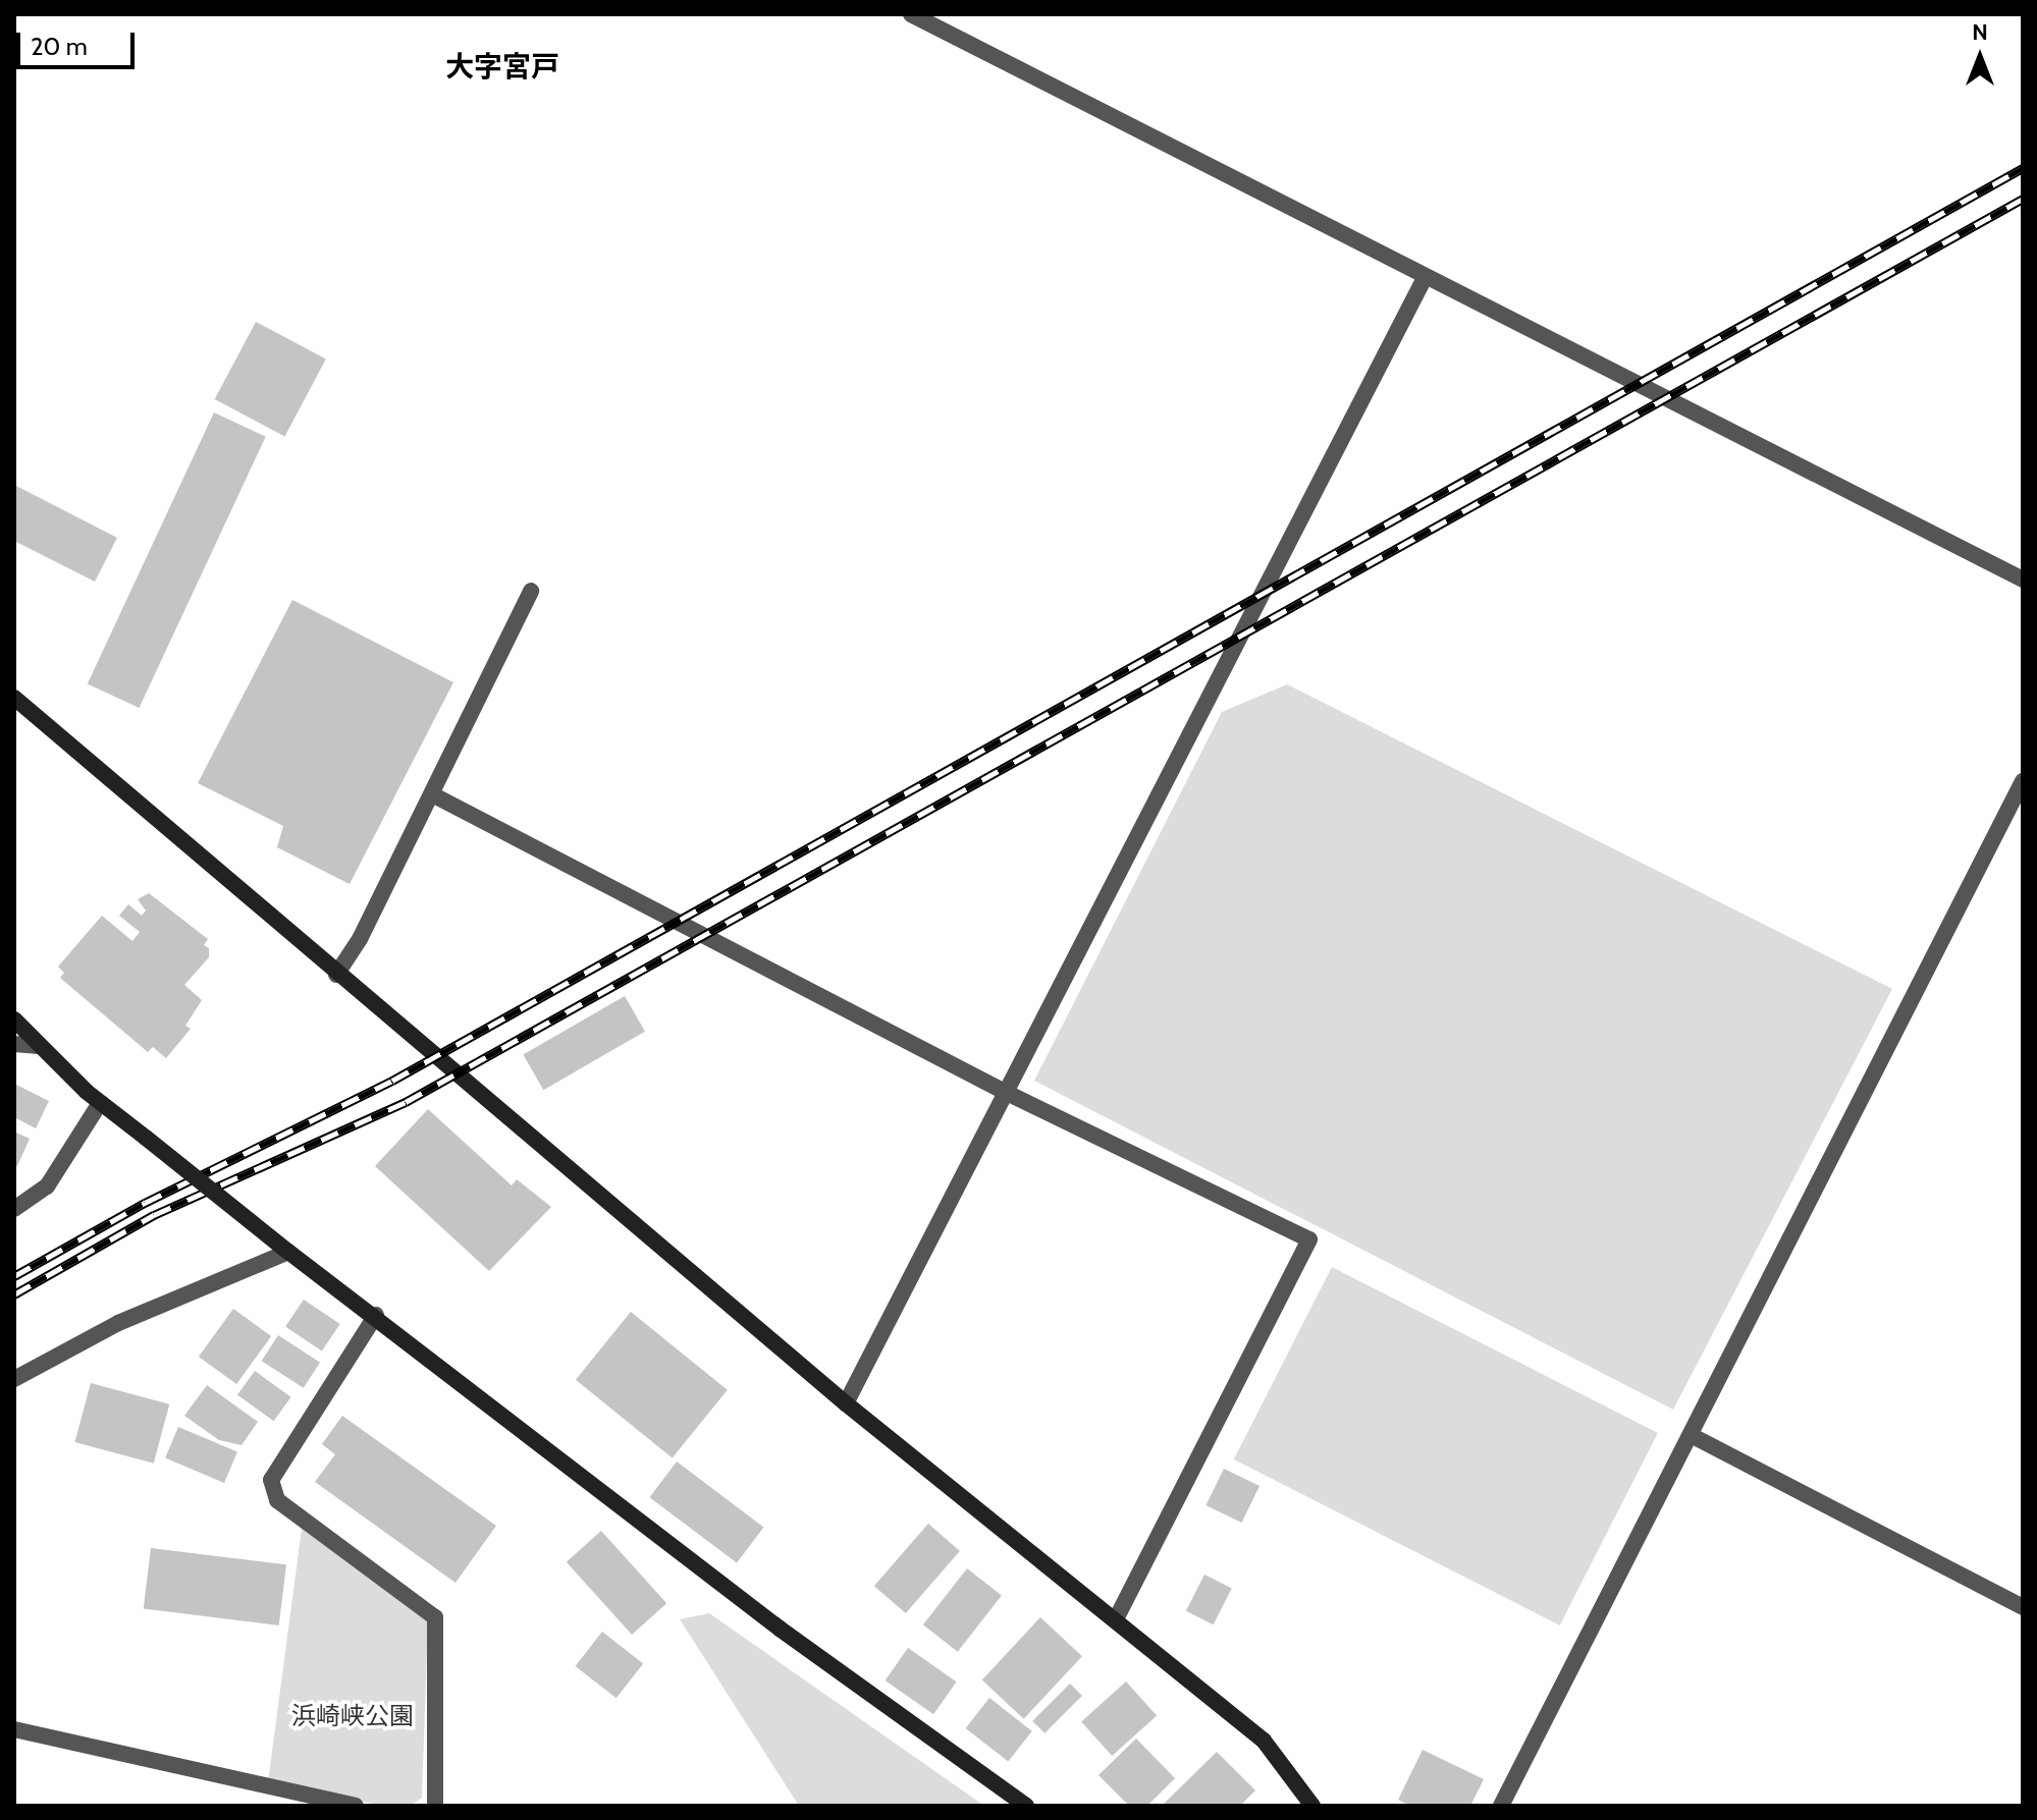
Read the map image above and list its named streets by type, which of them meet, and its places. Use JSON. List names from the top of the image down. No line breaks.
{"districts":["大字宮戸"],"parks":["浜崎峡公園"],"scale_bar":"20 m","north":"top"}
